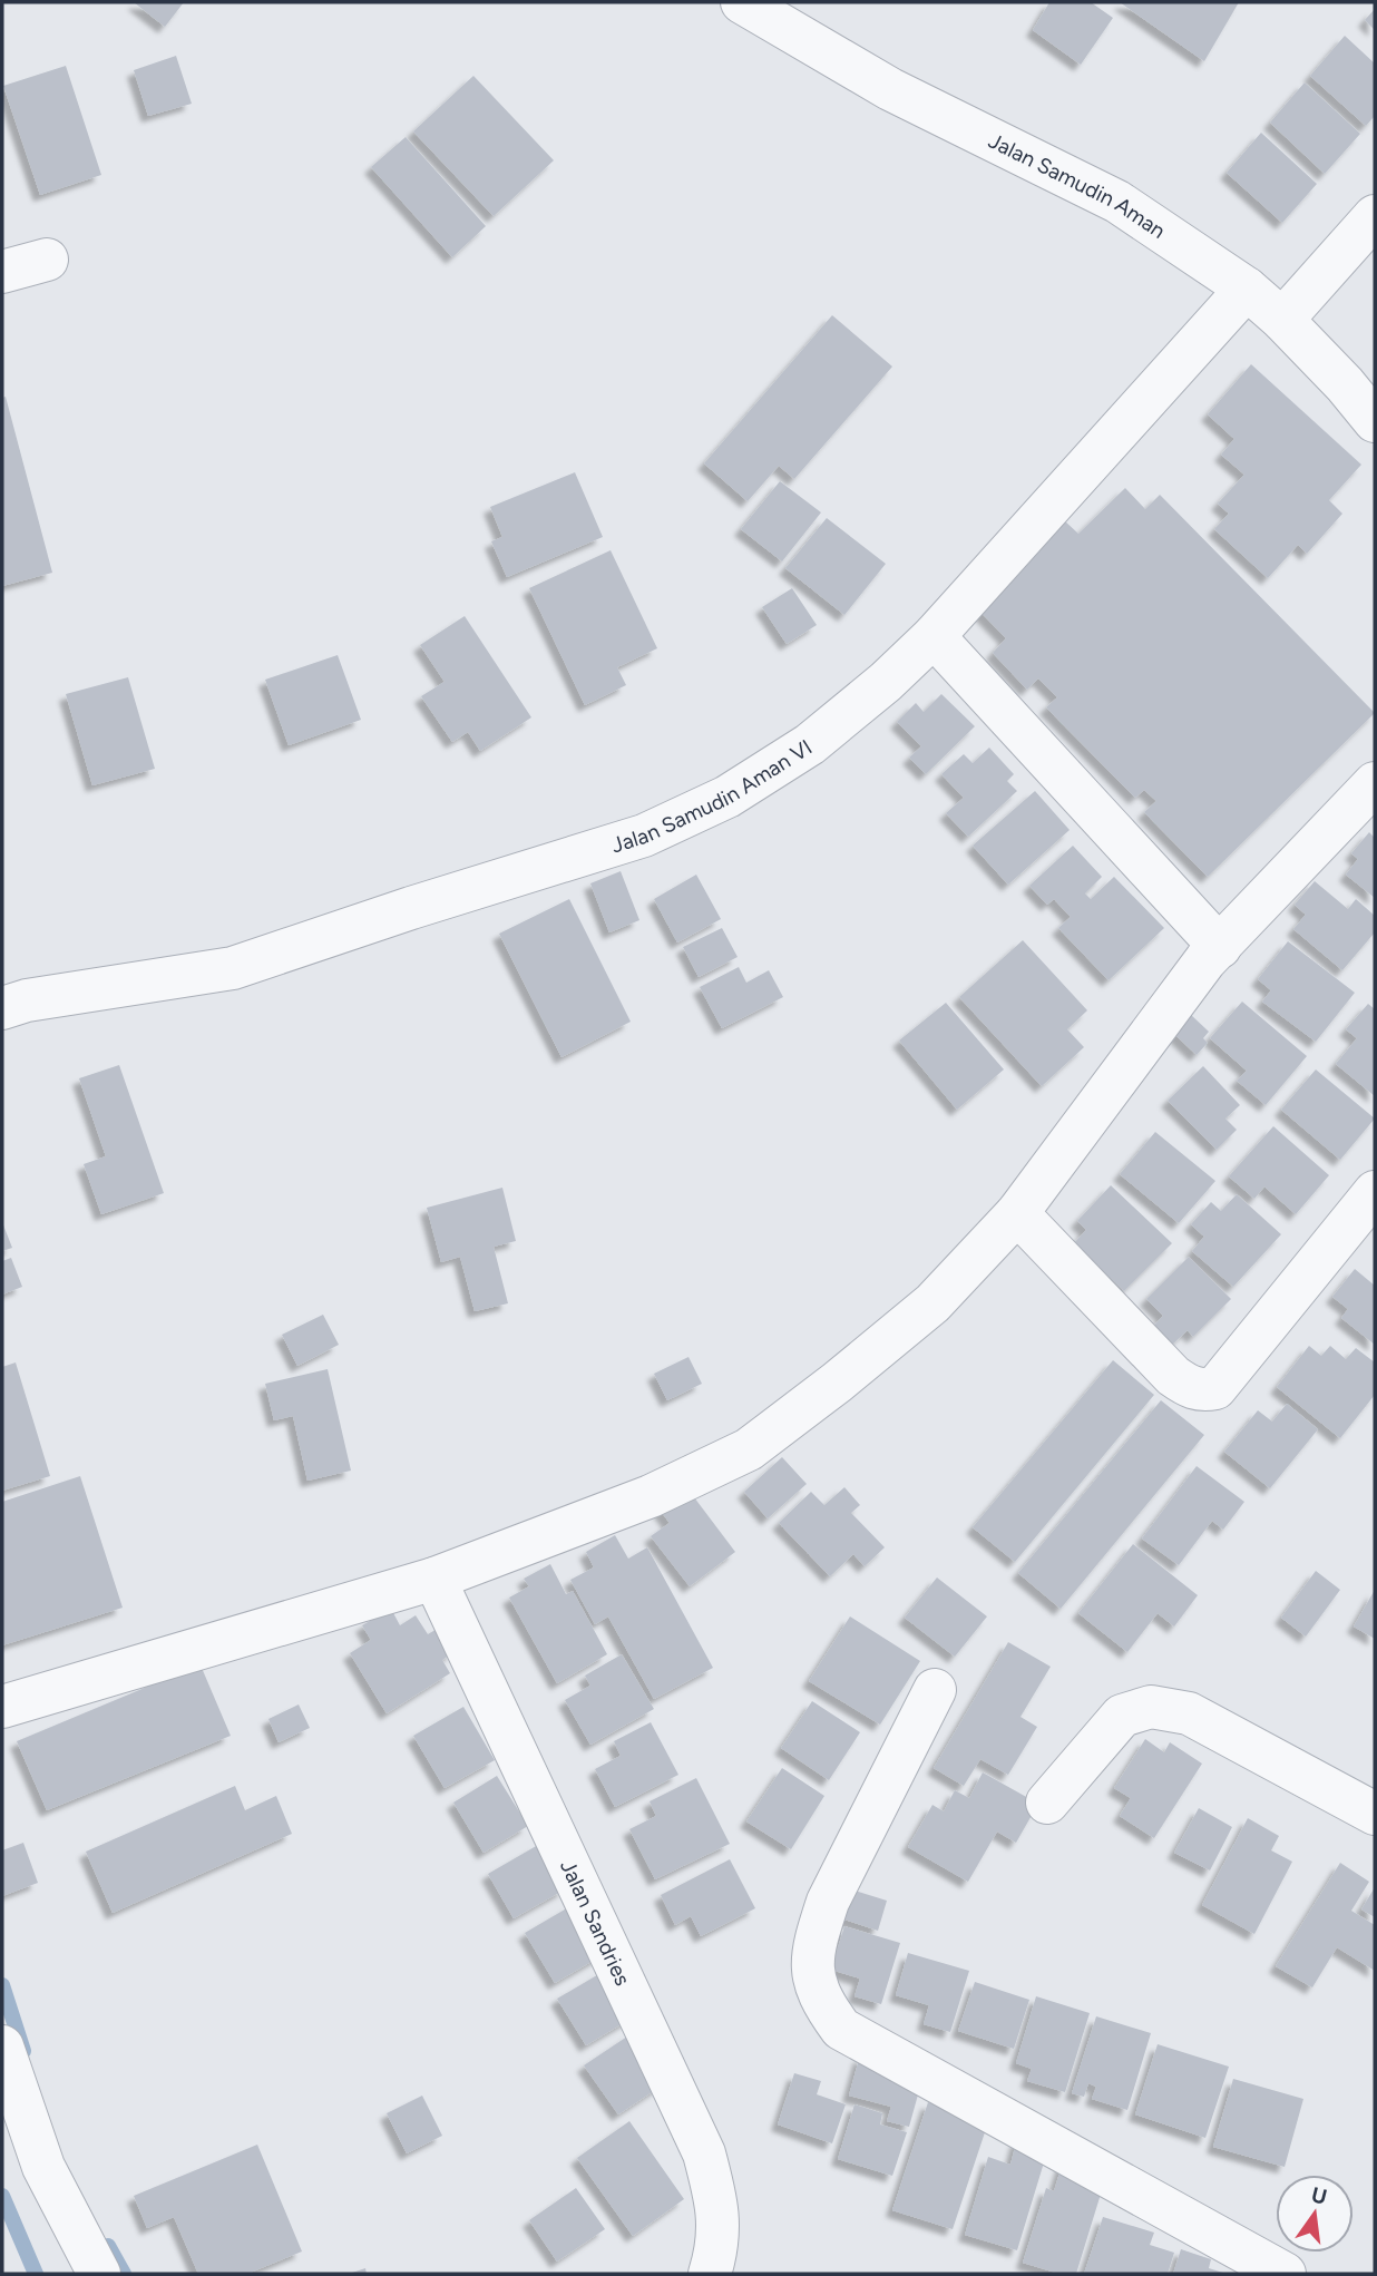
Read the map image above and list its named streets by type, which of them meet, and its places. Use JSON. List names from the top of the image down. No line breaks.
{"streets":{"street":["Jalan Samudin Aman","Jalan Samudin Aman VI","Jalan Sandries"]},"crossings":[["Jalan Samudin Aman","Jalan Samudin Aman VI"]],"north":"top"}
